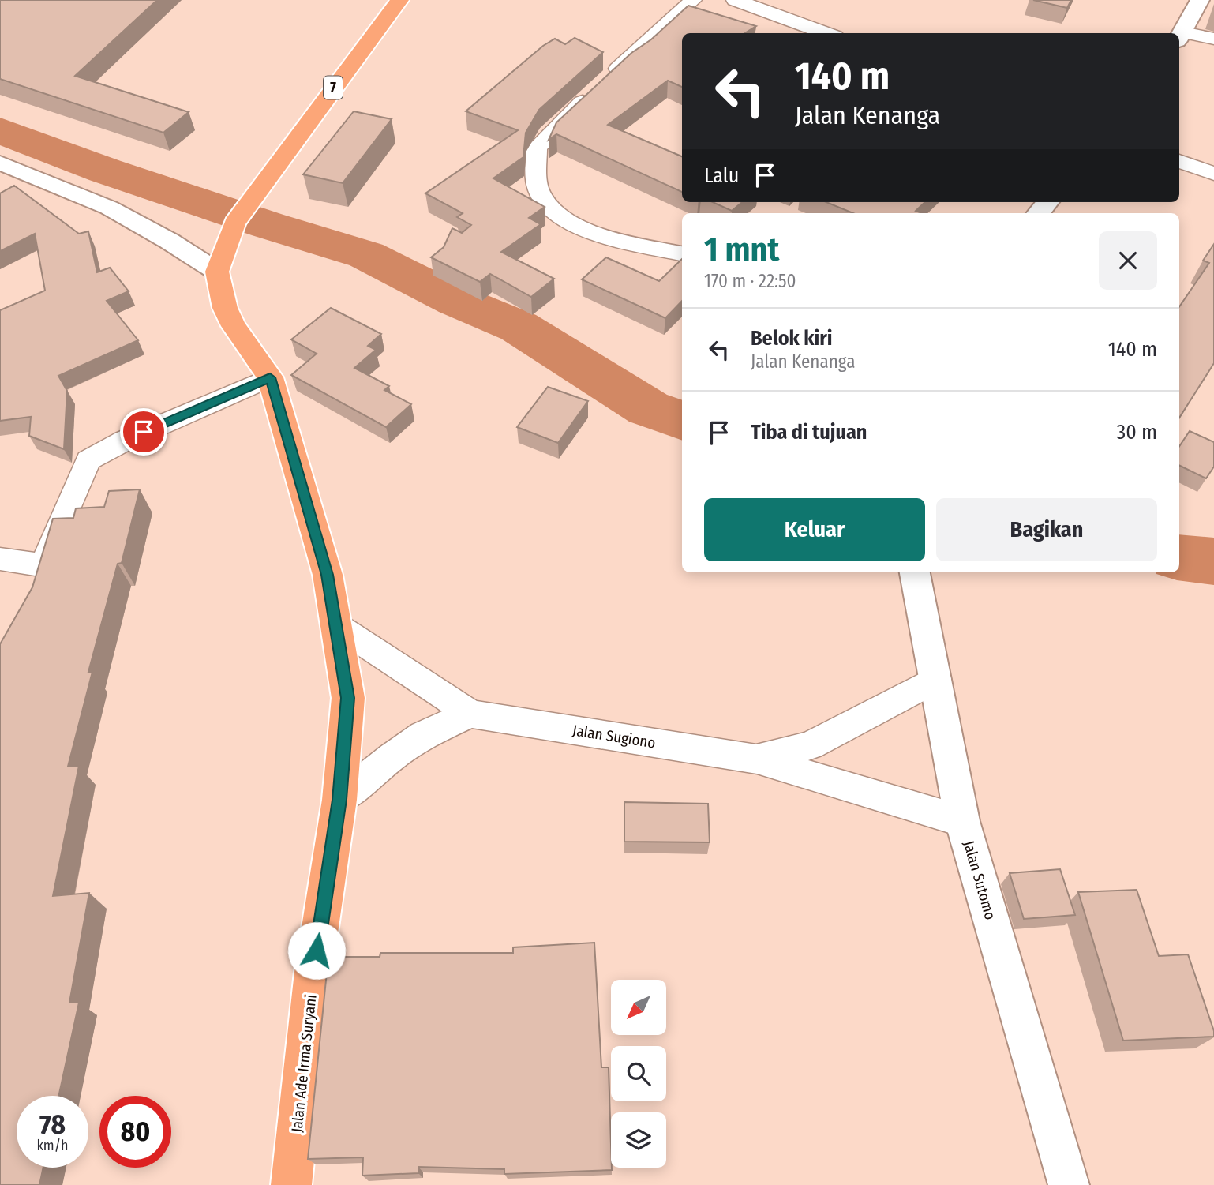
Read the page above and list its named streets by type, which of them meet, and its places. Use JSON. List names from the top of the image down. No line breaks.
{"streets":{"highway":["7","Jalan Ade Irma Suryani"],"street":["Jalan Sugiono","Jalan Sutomo"]},"crossings":[["7","Jalan Ade Irma Suryani"],["Jalan Sugiono","Jalan Sutomo"],["Jalan Sugiono","Jalan Ade Irma Suryani"]],"north":"bottom left","page":{"turn":["140 m","Jalan Kenanga"],"then":"Lalu","heading":["1 mnt","170 m · 22:50"],"list":[{"name":"Belok kiri","note":"Jalan Kenanga","value":"140 m"},{"name":"Tiba di tujuan","value":"30 m"}],"buttons":["Keluar","Bagikan"],"speed":"78 km/h","limit":"80"}}
